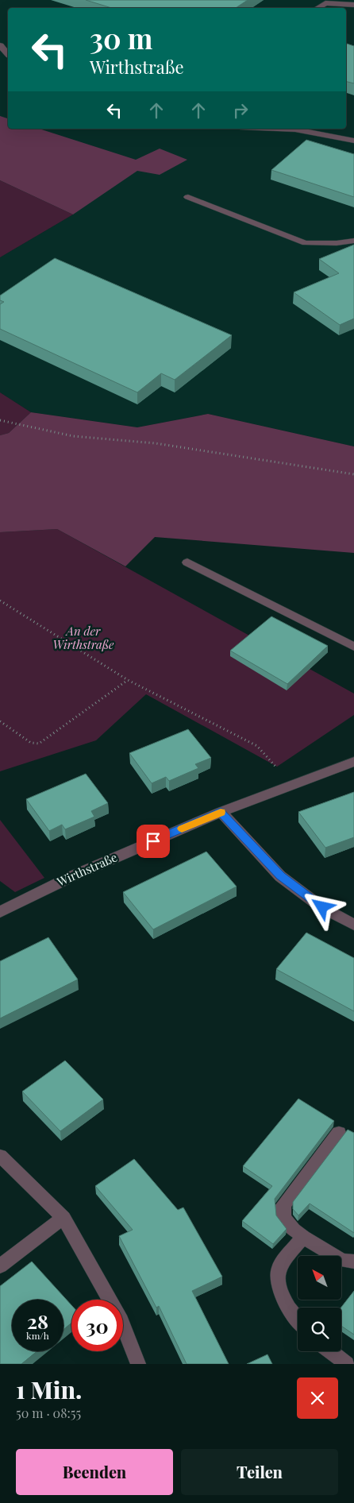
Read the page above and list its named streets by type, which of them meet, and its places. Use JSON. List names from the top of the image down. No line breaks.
{"streets":{"street":["Wirthstraße"]},"parks":["An der Wirthstraße"],"north":"top left","page":{"turn":["30 m","Wirthstraße"],"speed":"28 km/h","limit":"30","heading":["1 Min.","50 m · 08:55"],"buttons":["Beenden","Teilen"]}}
